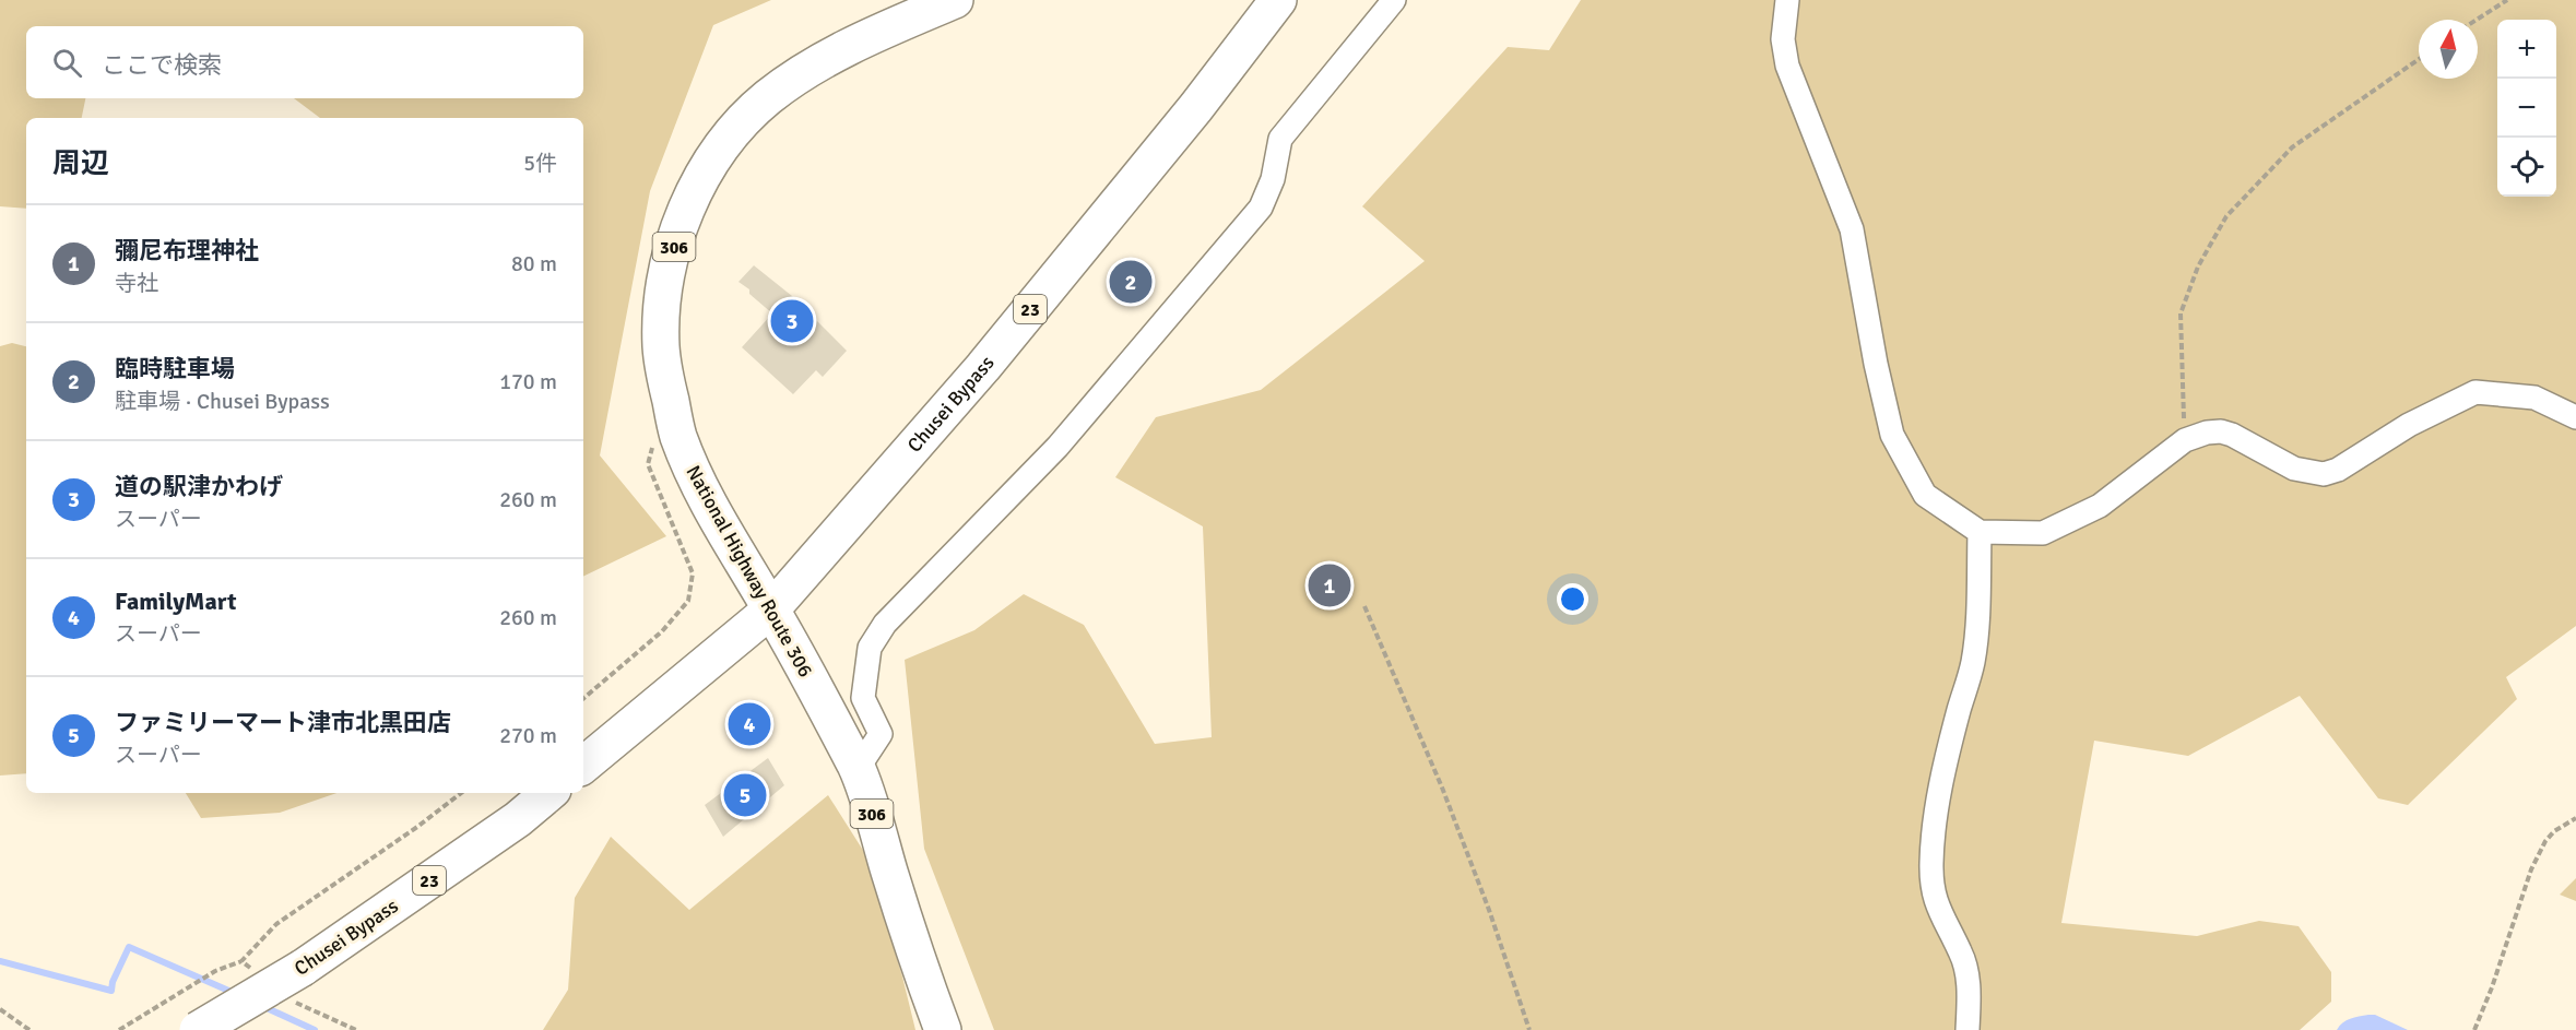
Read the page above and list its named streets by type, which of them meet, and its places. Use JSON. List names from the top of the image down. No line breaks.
{"streets":{"highway":["306","23","Chusei Bypass","National Highway Route 306"]},"crossings":[["Chusei Bypass","National Highway Route 306"]],"north":"top","page":{"map_buttons":["+","−"],"search":"ここで検索","heading":["周辺","5件"],"list":[{"mark":"1","name":"彌尼布理神社","note":"寺社","value":"80 m"},{"mark":"2","name":"臨時駐車場","note":"駐車場 · Chusei Bypass","value":"170 m"},{"mark":"3","name":"道の駅津かわげ","note":"スーパー","value":"260 m"},{"mark":"4","name":"FamilyMart","note":"スーパー","value":"260 m"},{"mark":"5","name":"ファミリーマート津市北黒田店","note":"スーパー","value":"270 m"}],"pins":["2","3","1","4","5"]}}
